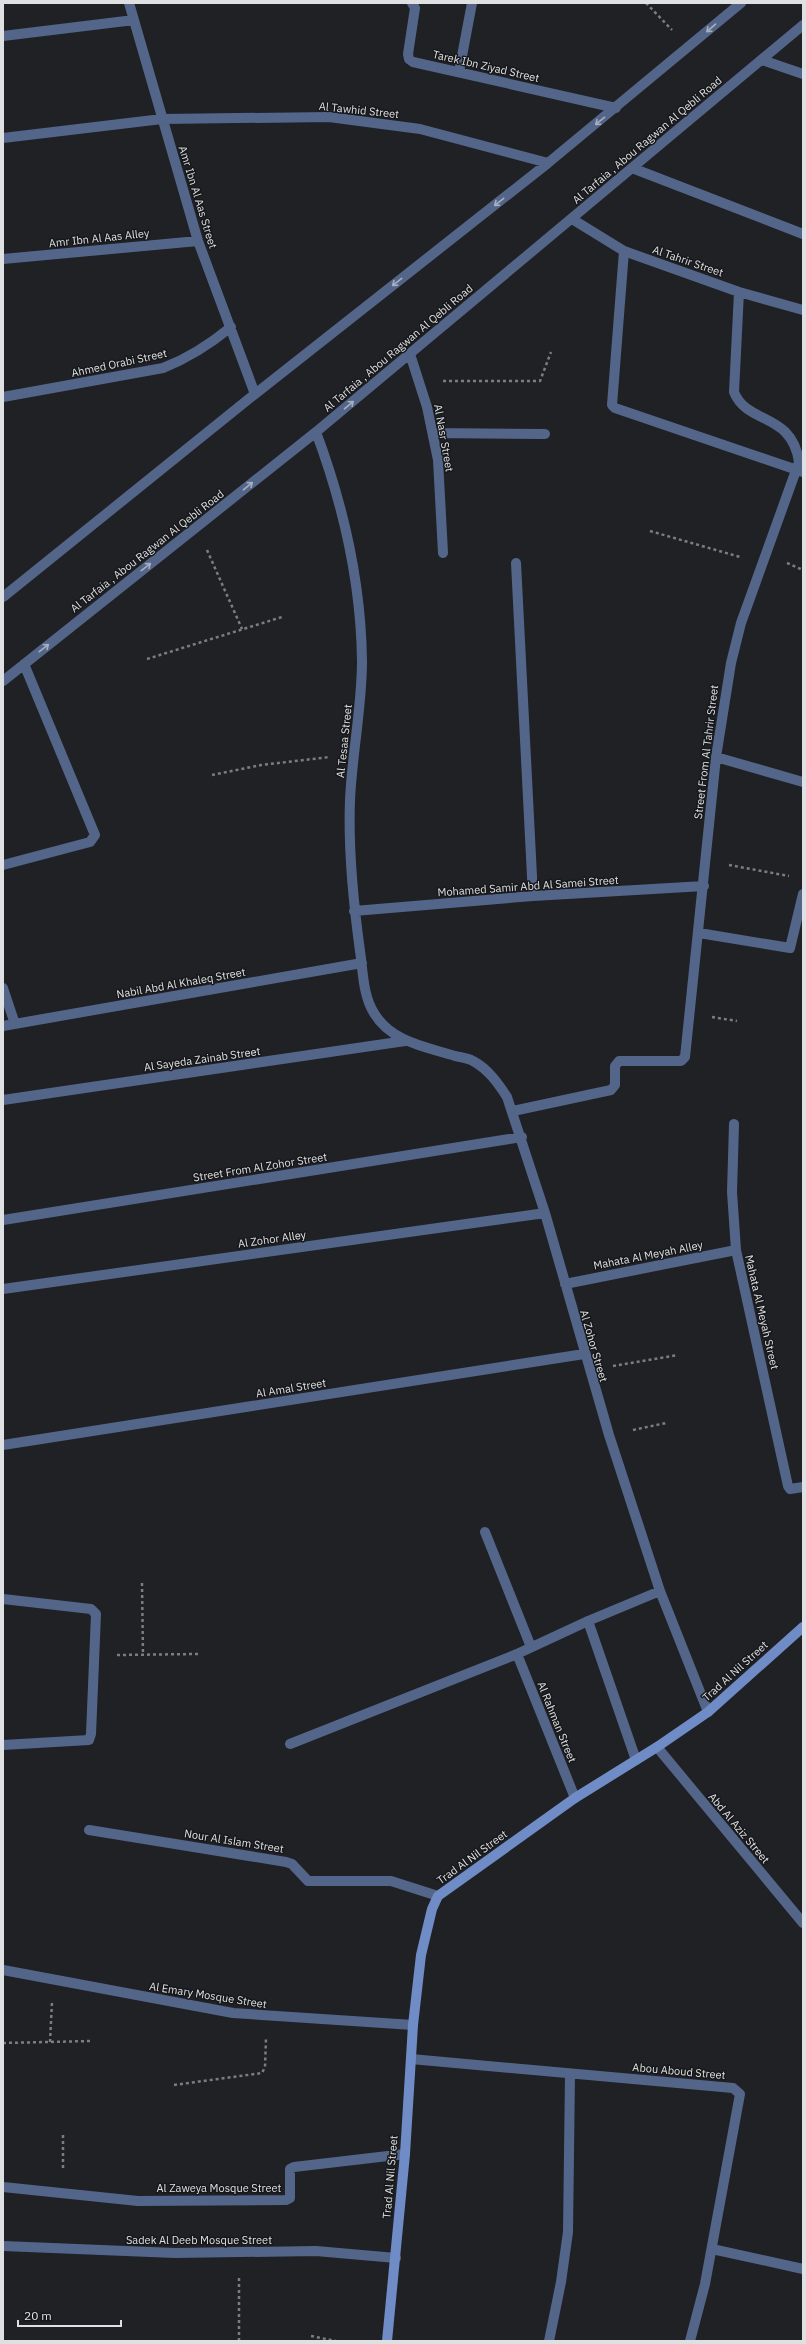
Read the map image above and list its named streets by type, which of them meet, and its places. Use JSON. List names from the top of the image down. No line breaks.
{"streets":{"street":["Tarek Ibn Ziyad Street","Al Tawhid Street","Al Tarfaia , Abou Ragwan Al Qebli Road","Amr Ibn Al Aas Street","Amr Ibn Al Aas Alley","Al Tahrir Street","Ahmed Orabi Street","Al Nasr Street","Al Tesaa Street","Street From Al Tahrir Street","Mohamed Samir Abd Al Samei Street","Nabil Abd Al Khaleq Street","Al Sayeda Zainab Street","Street From Al Zohor Street","Al Zohor Alley","Mahata Al Meyah Alley","Mahata Al Meyah Street","Al Zohor Street","Al Amal Street","Trad Al Nil Street","Al Rahman Street","Abd Al Aziz Street","Nour Al Islam Street","Al Emary Mosque Street","Abou Aboud Street","Al Zaweya Mosque Street","Sadek Al Deeb Mosque Street"]},"crossings":[["Al Tawhid Street","Amr Ibn Al Aas Street"],["Al Tarfaia , Abou Ragwan Al Qebli Road","Al Tahrir Street"],["Al Tarfaia , Abou Ragwan Al Qebli Road","Al Nasr Street"],["Al Tarfaia , Abou Ragwan Al Qebli Road","Al Tesaa Street"],["Amr Ibn Al Aas Street","Amr Ibn Al Aas Alley"],["Amr Ibn Al Aas Street","Ahmed Orabi Street"],["Al Tahrir Street","Street From Al Tahrir Street"],["Al Tesaa Street","Mohamed Samir Abd Al Samei Street"],["Al Tesaa Street","Nabil Abd Al Khaleq Street"],["Al Tesaa Street","Al Sayeda Zainab Street"],["Al Tesaa Street","Al Zohor Street"],["Street From Al Tahrir Street","Mohamed Samir Abd Al Samei Street"],["Street From Al Tahrir Street","Al Zohor Street"],["Al Sayeda Zainab Street","Al Zohor Street"],["Street From Al Zohor Street","Al Zohor Street"],["Al Zohor Alley","Al Zohor Street"],["Mahata Al Meyah Alley","Mahata Al Meyah Street"],["Mahata Al Meyah Alley","Al Zohor Street"],["Al Zohor Street","Al Amal Street"],["Al Zohor Street","Trad Al Nil Street"],["Trad Al Nil Street","Al Rahman Street"],["Trad Al Nil Street","Abd Al Aziz Street"],["Trad Al Nil Street","Nour Al Islam Street"],["Trad Al Nil Street","Al Emary Mosque Street"],["Trad Al Nil Street","Abou Aboud Street"],["Trad Al Nil Street","Al Zaweya Mosque Street"],["Trad Al Nil Street","Sadek Al Deeb Mosque Street"]],"scale_bar":"20 m"}
